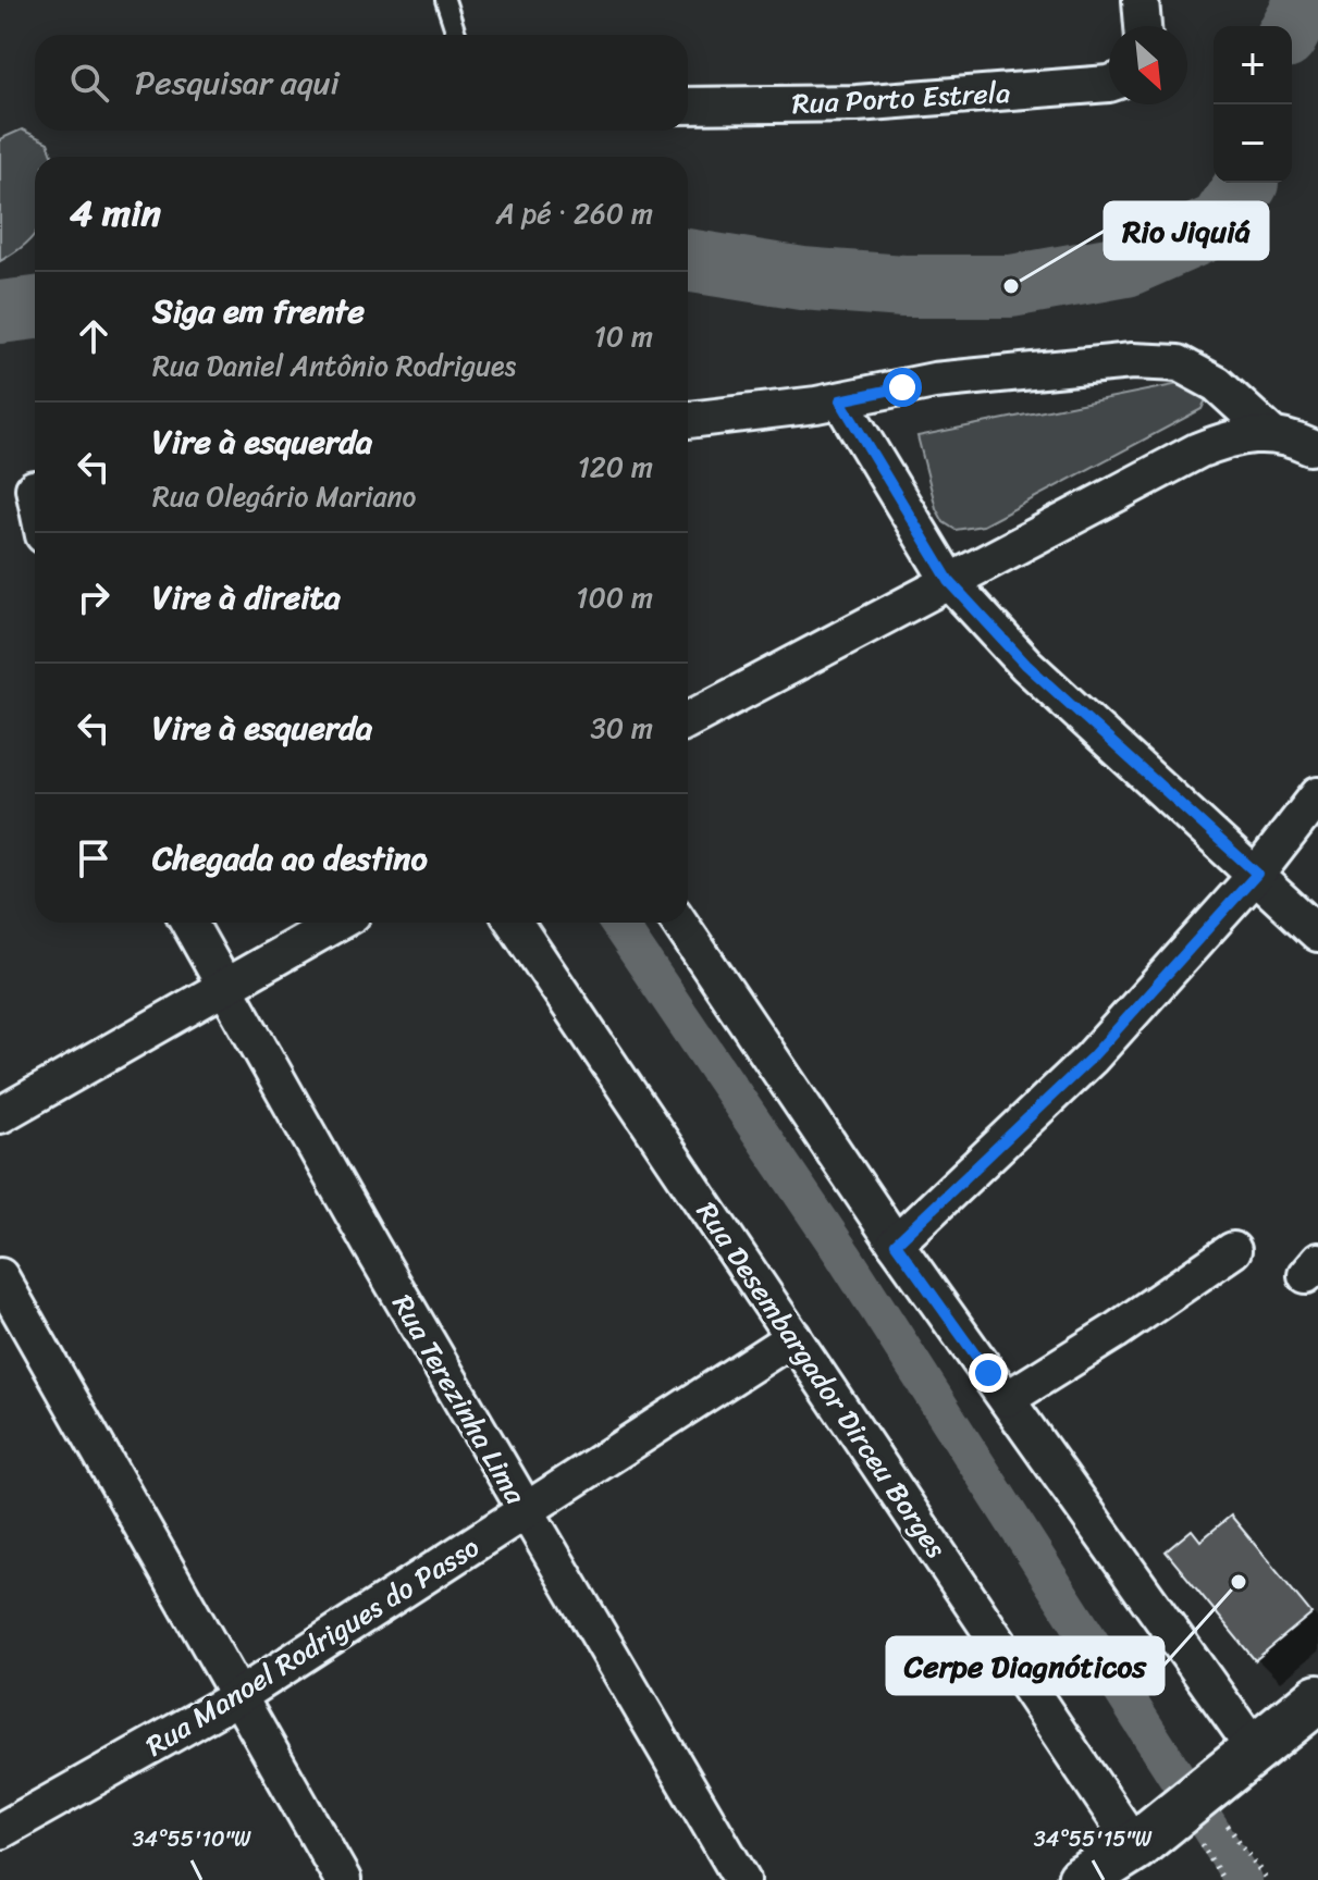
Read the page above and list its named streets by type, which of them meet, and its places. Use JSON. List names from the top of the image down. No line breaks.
{"streets":{"street":["Rua Porto Estrela","Rua Desembargador Dirceu Borges","Rua Terezinha Lima","Rua Manoel Rodrigues do Passo"]},"crossings":[["Rua Desembargador Dirceu Borges","Rua Manoel Rodrigues do Passo"],["Rua Terezinha Lima","Rua Manoel Rodrigues do Passo"]],"places":["Rio Jiquiá","Cerpe Diagnóticos"],"north":"bottom right","page":{"map_buttons":["+","−"],"search":"Pesquisar aqui","heading":["4 min","A pé · 260 m"],"list":[["Siga em frente","Rua Daniel Antônio Rodrigues","10 m"],["Vire à esquerda","Rua Olegário Mariano","120 m"],["Vire à direita","100 m"],["Vire à esquerda","30 m"],"Chegada ao destino"]},"coordinates":["34°55'10\"W","34°55'15\"W"]}
